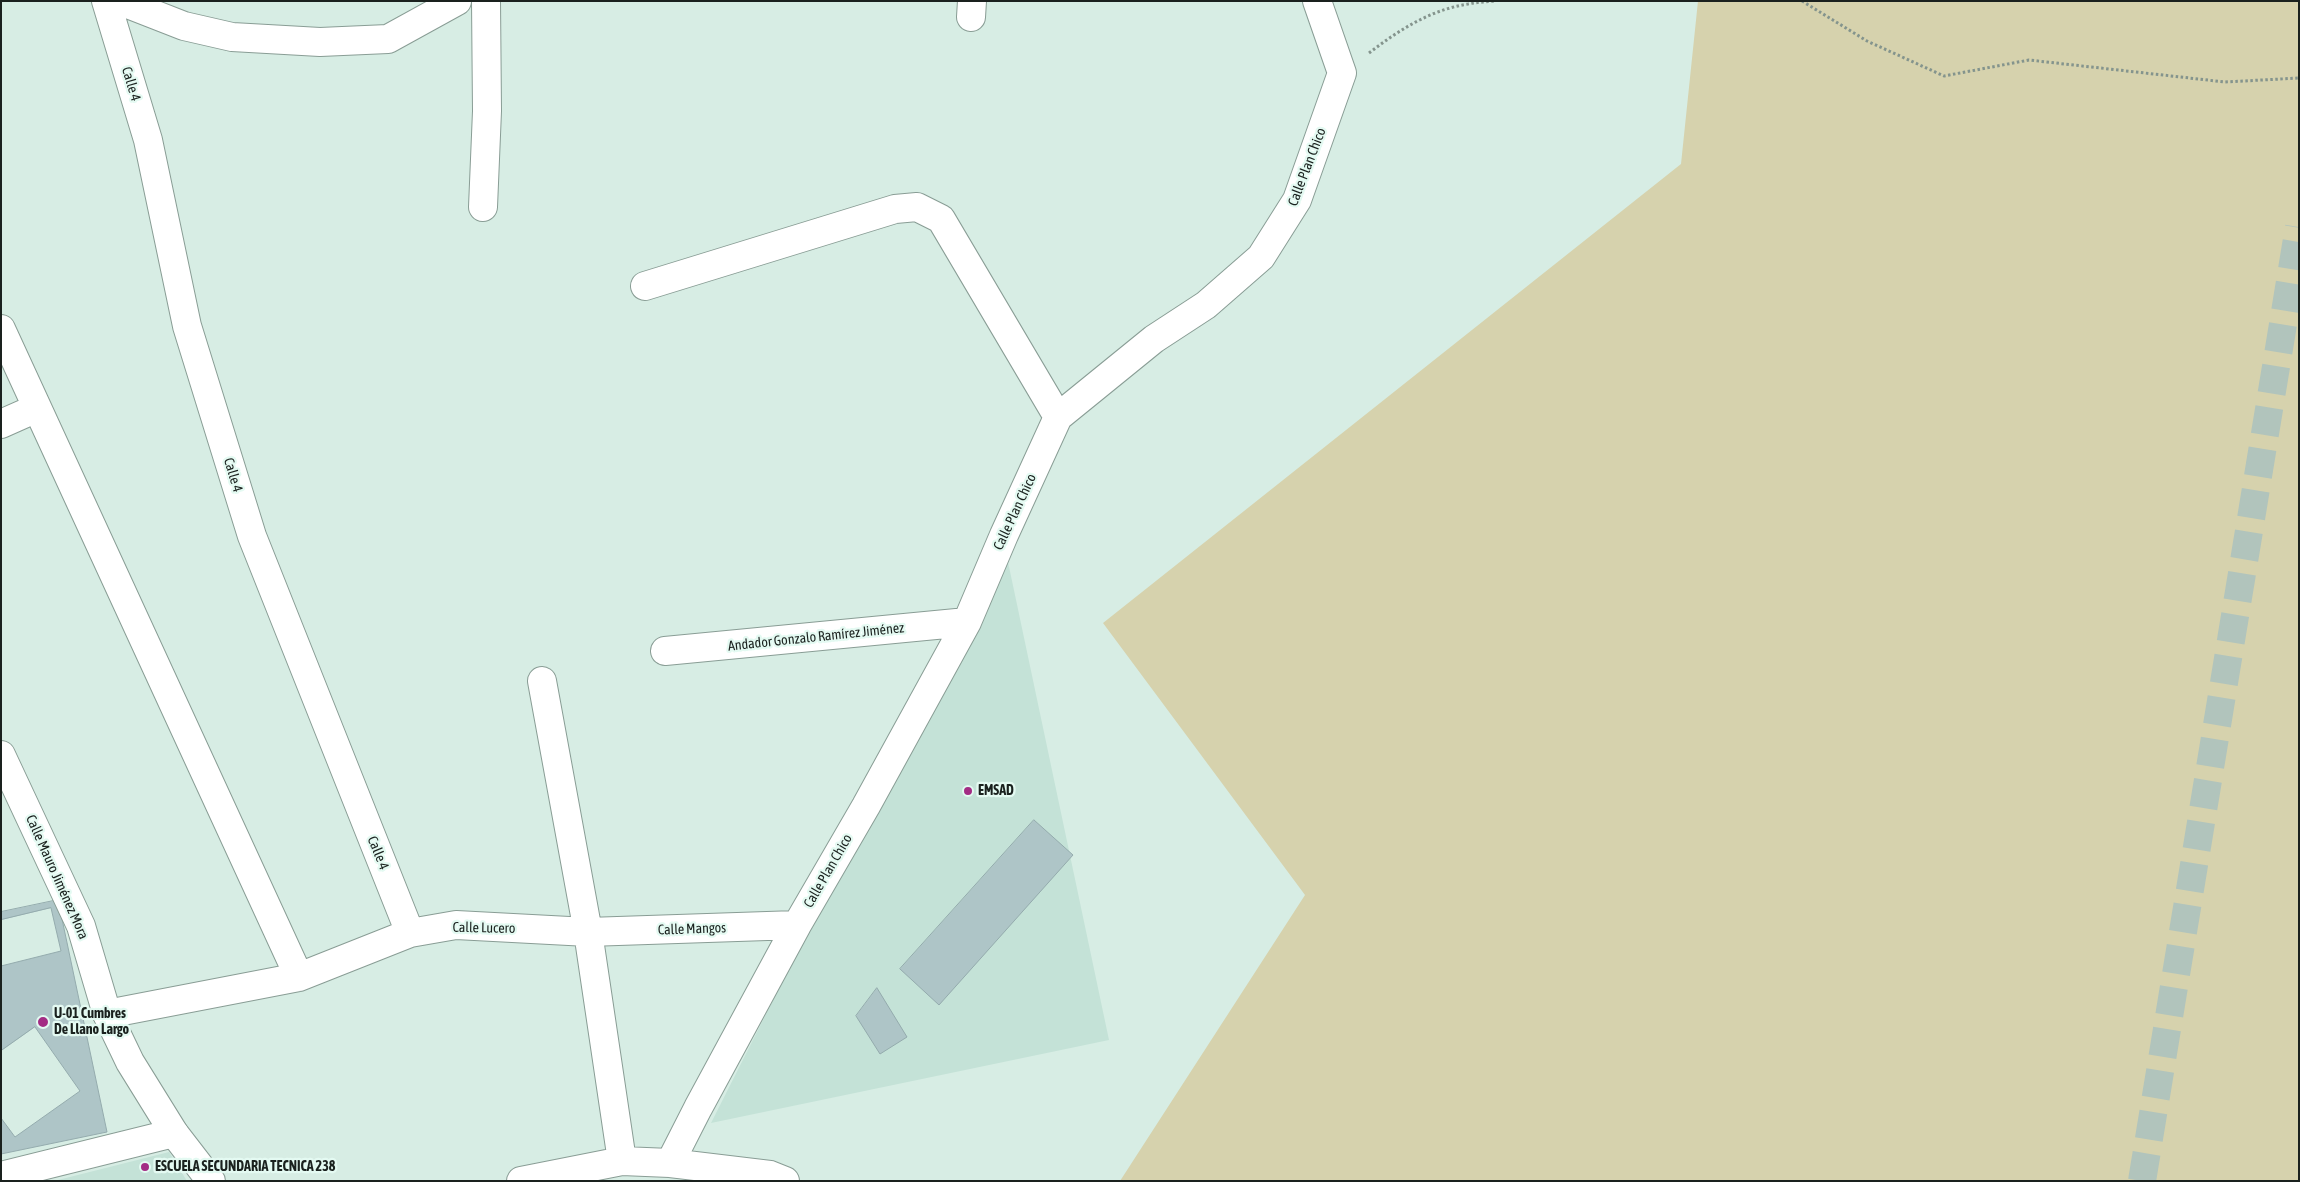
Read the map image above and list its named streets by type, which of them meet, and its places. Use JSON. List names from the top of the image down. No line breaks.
{"streets":{"street":["Calle 4","Calle Plan Chico","Andador Gonzalo Ramírez Jiménez","Calle Mauro Jiménez Mora","Calle Lucero","Calle Mangos"]},"crossings":[["Calle 4","Calle Lucero"],["Calle Plan Chico","Andador Gonzalo Ramírez Jiménez"],["Calle Plan Chico","Calle Mangos"],["Calle Mauro Jiménez Mora","Calle Lucero"],["Calle Lucero","Calle Mangos"]],"places":["EMSAD","U-01 Cumbres De Llano Largo","ESCUELA SECUNDARIA TECNICA 238"]}
